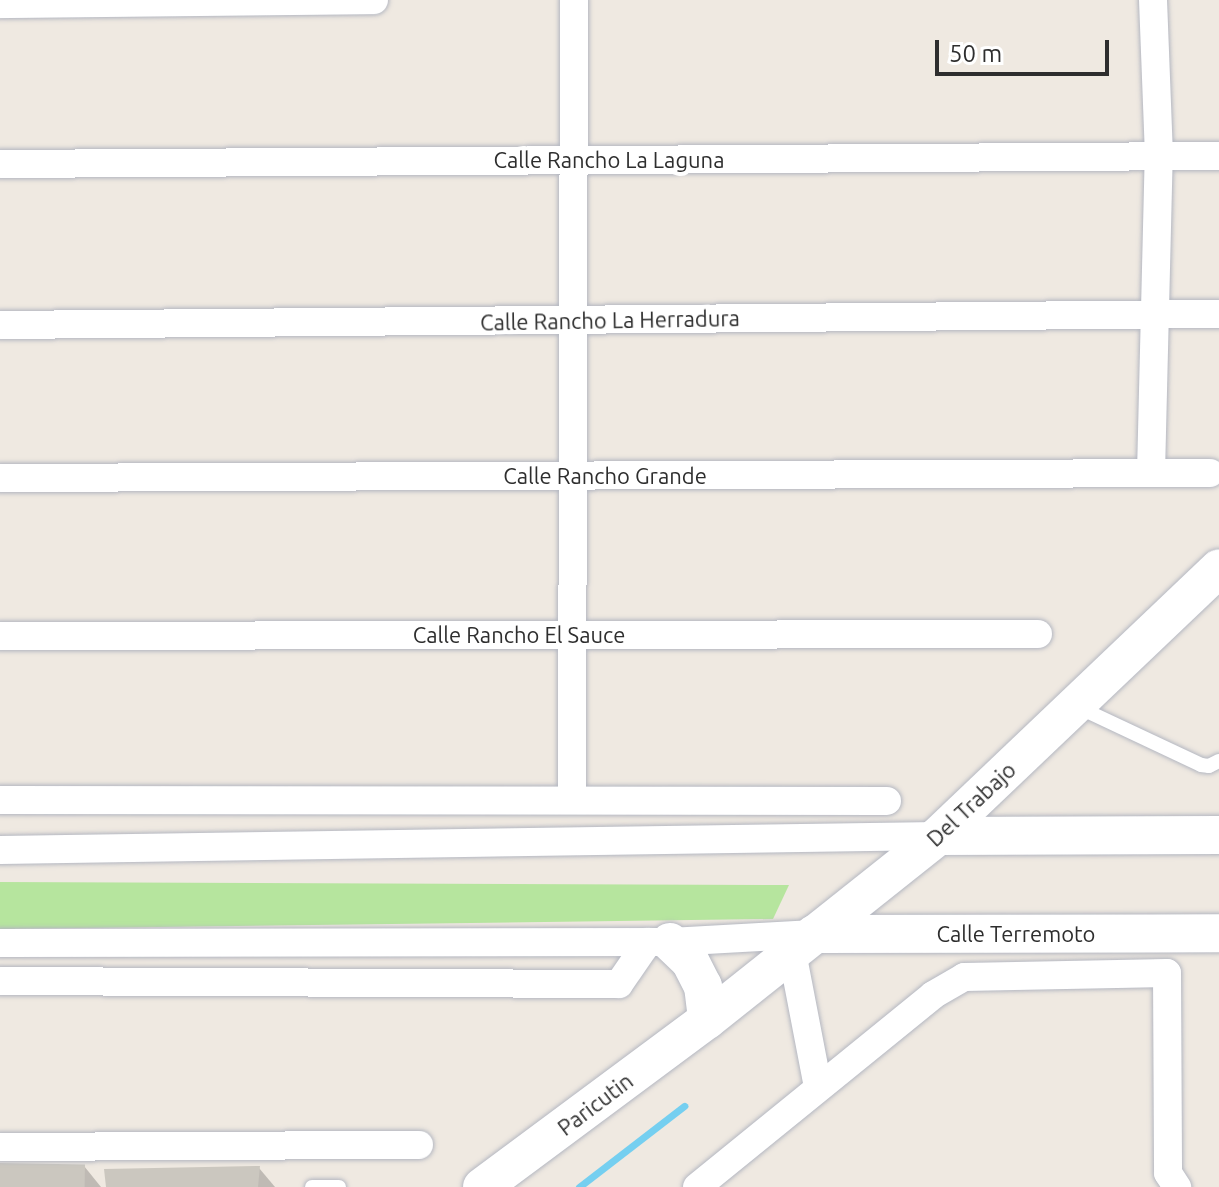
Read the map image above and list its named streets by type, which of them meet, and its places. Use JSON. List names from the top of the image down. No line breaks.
{"streets":{"main road":["Del Trabajo","Calle Terremoto","Paricutin"],"street":["Calle Rancho La Laguna","Calle Rancho La Herradura","Calle Rancho Grande","Calle Rancho El Sauce"]},"crossings":[["Del Trabajo","Calle Terremoto"],["Del Trabajo","Paricutin"]],"scale_bar":"50 m"}
